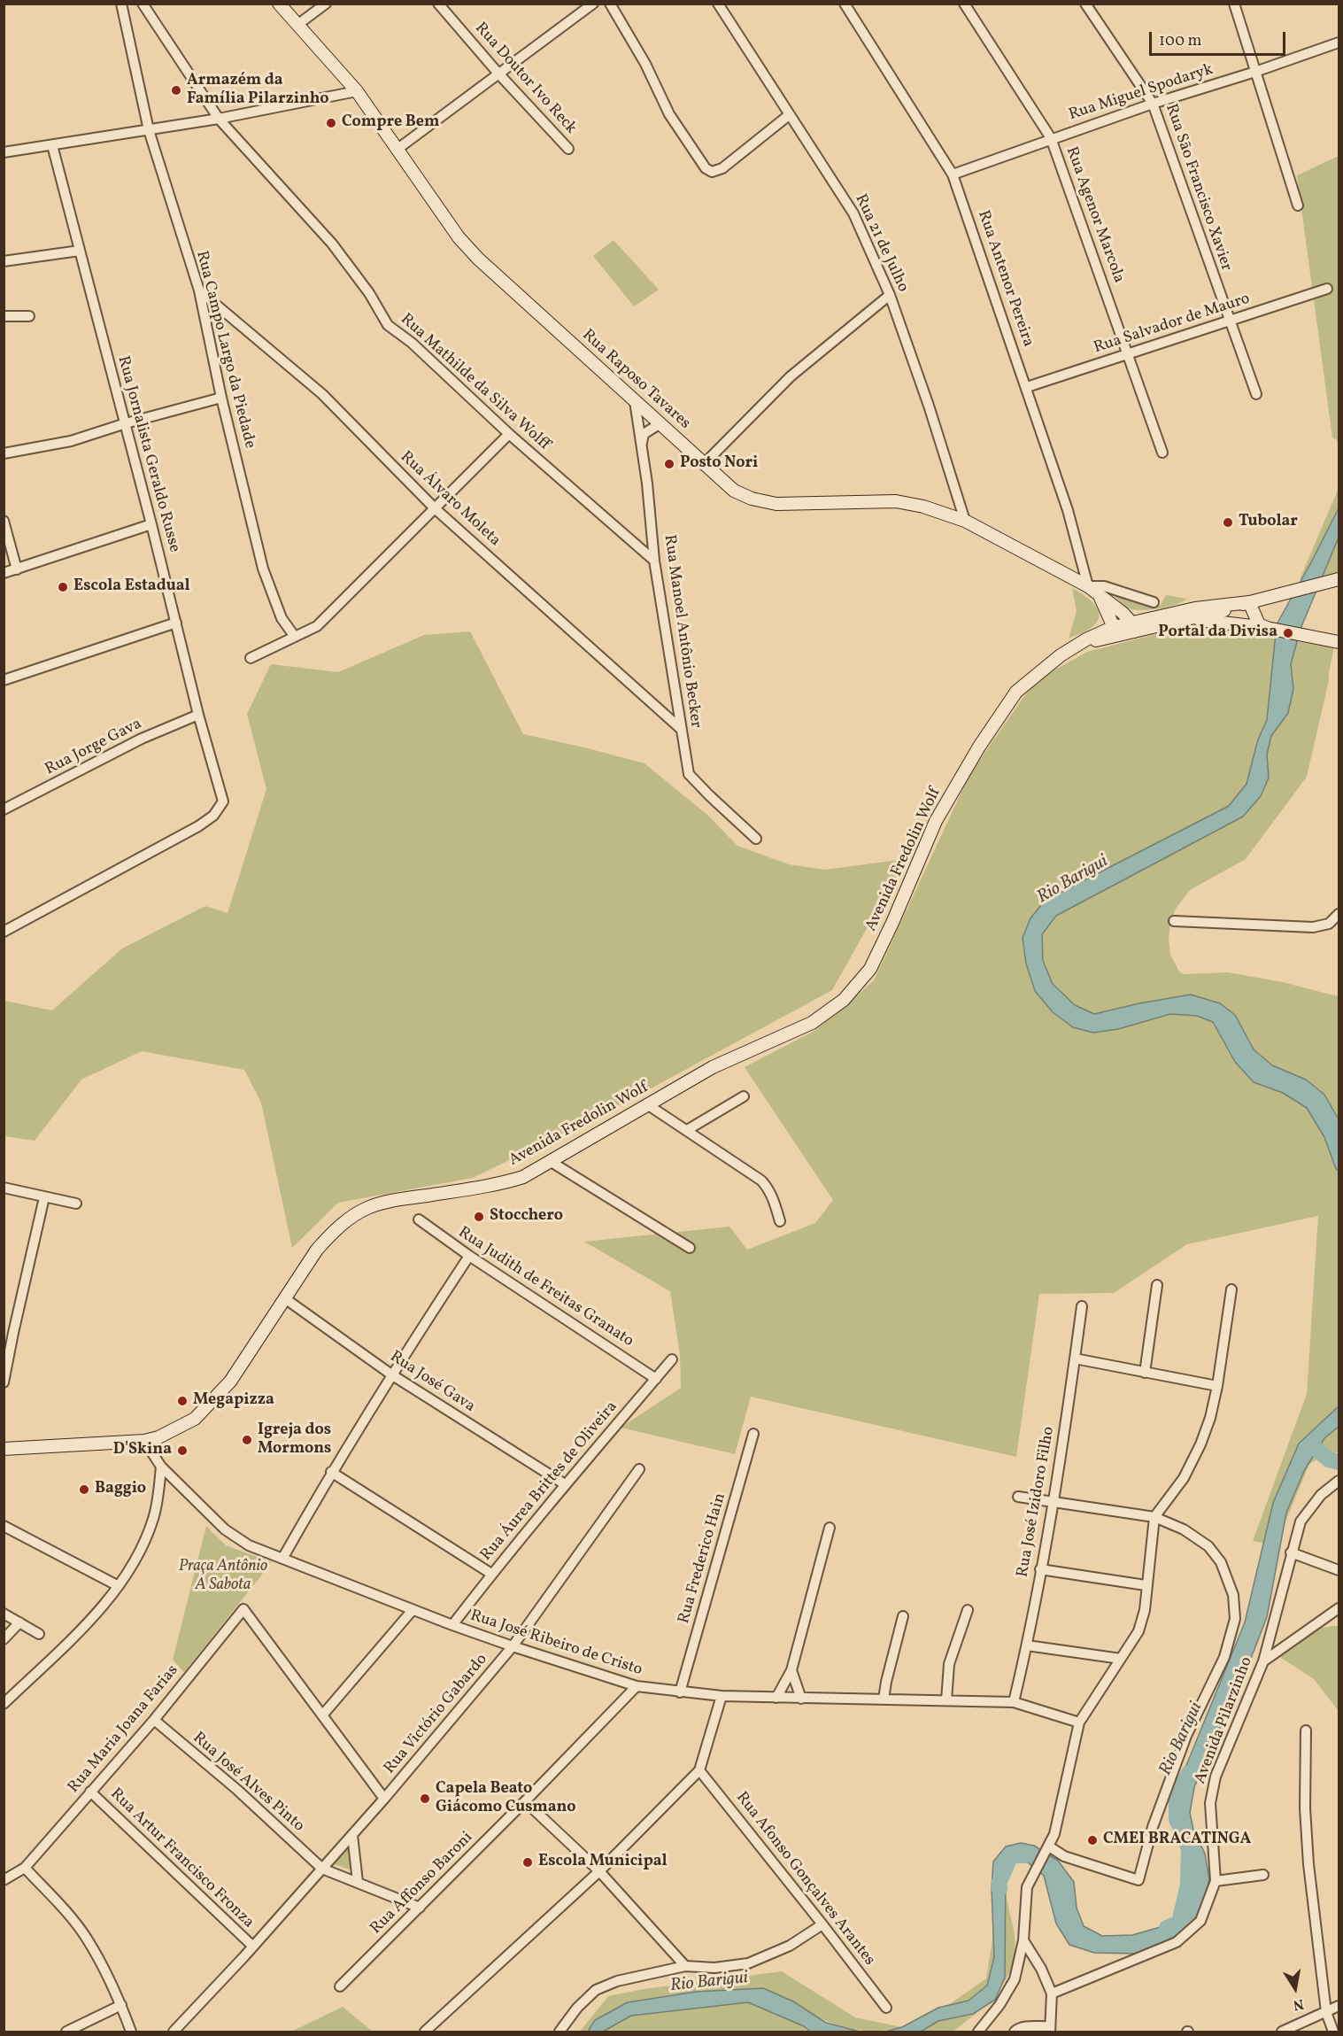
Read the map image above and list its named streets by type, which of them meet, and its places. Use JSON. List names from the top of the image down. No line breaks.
{"streets":{"main road":["Rua Raposo Tavares","Avenida Fredolin Wolf"],"street":["Rua Doutor Ivo Reck","Rua Miguel Spodaryk","Rua São Francisco Xavier","Rua Agenor Marcola","Rua 21 de Julho","Rua Antenor Pereira","Rua Salvador de Mauro","Rua Campo Largo da Piedade","Rua Mathilde da Silva Wolff","Rua Jornalista Geraldo Russe","Rua Álvaro Moleta","Rua Manoel Antônio Becker","Rua Jorge Gava","Rua Judith de Freitas Granato","Rua José Gava","Rua Áurea Brittes de Oliveira","Rua José Izidoro Filho","Rua Frederico Hain","Rua José Ribeiro de Cristo","Rua Victório Gabardo","Avenida Pilarzinho","Rua Maria Joana Farias","Rua José Alves Pinto","Rua Artur Francisco Fronza","Rua Afonso Gonçalves Arantes","Rua Affonso Baroni"]},"crossings":[["Rua Miguel Spodaryk","Rua São Francisco Xavier"],["Rua Miguel Spodaryk","Rua Agenor Marcola"],["Rua Miguel Spodaryk","Rua Antenor Pereira"],["Rua São Francisco Xavier","Rua Salvador de Mauro"],["Rua Agenor Marcola","Rua Salvador de Mauro"],["Rua 21 de Julho","Rua Raposo Tavares"],["Rua Antenor Pereira","Rua Salvador de Mauro"],["Rua Antenor Pereira","Rua Raposo Tavares"],["Rua Campo Largo da Piedade","Rua Álvaro Moleta"],["Rua Raposo Tavares","Rua Manoel Antônio Becker"],["Rua Raposo Tavares","Avenida Fredolin Wolf"],["Rua Mathilde da Silva Wolff","Rua Manoel Antônio Becker"],["Rua Jornalista Geraldo Russe","Rua Jorge Gava"],["Rua Álvaro Moleta","Rua Manoel Antônio Becker"],["Avenida Fredolin Wolf","Rua José Gava"],["Avenida Fredolin Wolf","Rua José Ribeiro de Cristo"],["Rua Judith de Freitas Granato","Rua Áurea Brittes de Oliveira"],["Rua José Gava","Rua Áurea Brittes de Oliveira"],["Rua Áurea Brittes de Oliveira","Rua José Ribeiro de Cristo"],["Rua José Izidoro Filho","Rua José Ribeiro de Cristo"],["Rua Frederico Hain","Rua José Ribeiro de Cristo"],["Rua José Ribeiro de Cristo","Rua Victório Gabardo"],["Rua José Ribeiro de Cristo","Rua Affonso Baroni"],["Rua Victório Gabardo","Rua José Alves Pinto"],["Rua Victório Gabardo","Rua Artur Francisco Fronza"],["Rua Maria Joana Farias","Rua José Alves Pinto"],["Rua Maria Joana Farias","Rua Artur Francisco Fronza"]],"water":["Rio Barigui"],"parks":["Praça Antônio A Sabota"],"places":["Armazém da Família Pilarzinho","Compre Bem","Posto Nori","Tubolar","Escola Estadual","Portal da Divisa","Stocchero","Megapizza","Igreja dos Mormons","D'Skina","Baggio","Capela Beato Giácomo Cusmano","CMEI BRACATINGA","Escola Municipal"],"scale_bar":"100 m","north":"bottom"}
